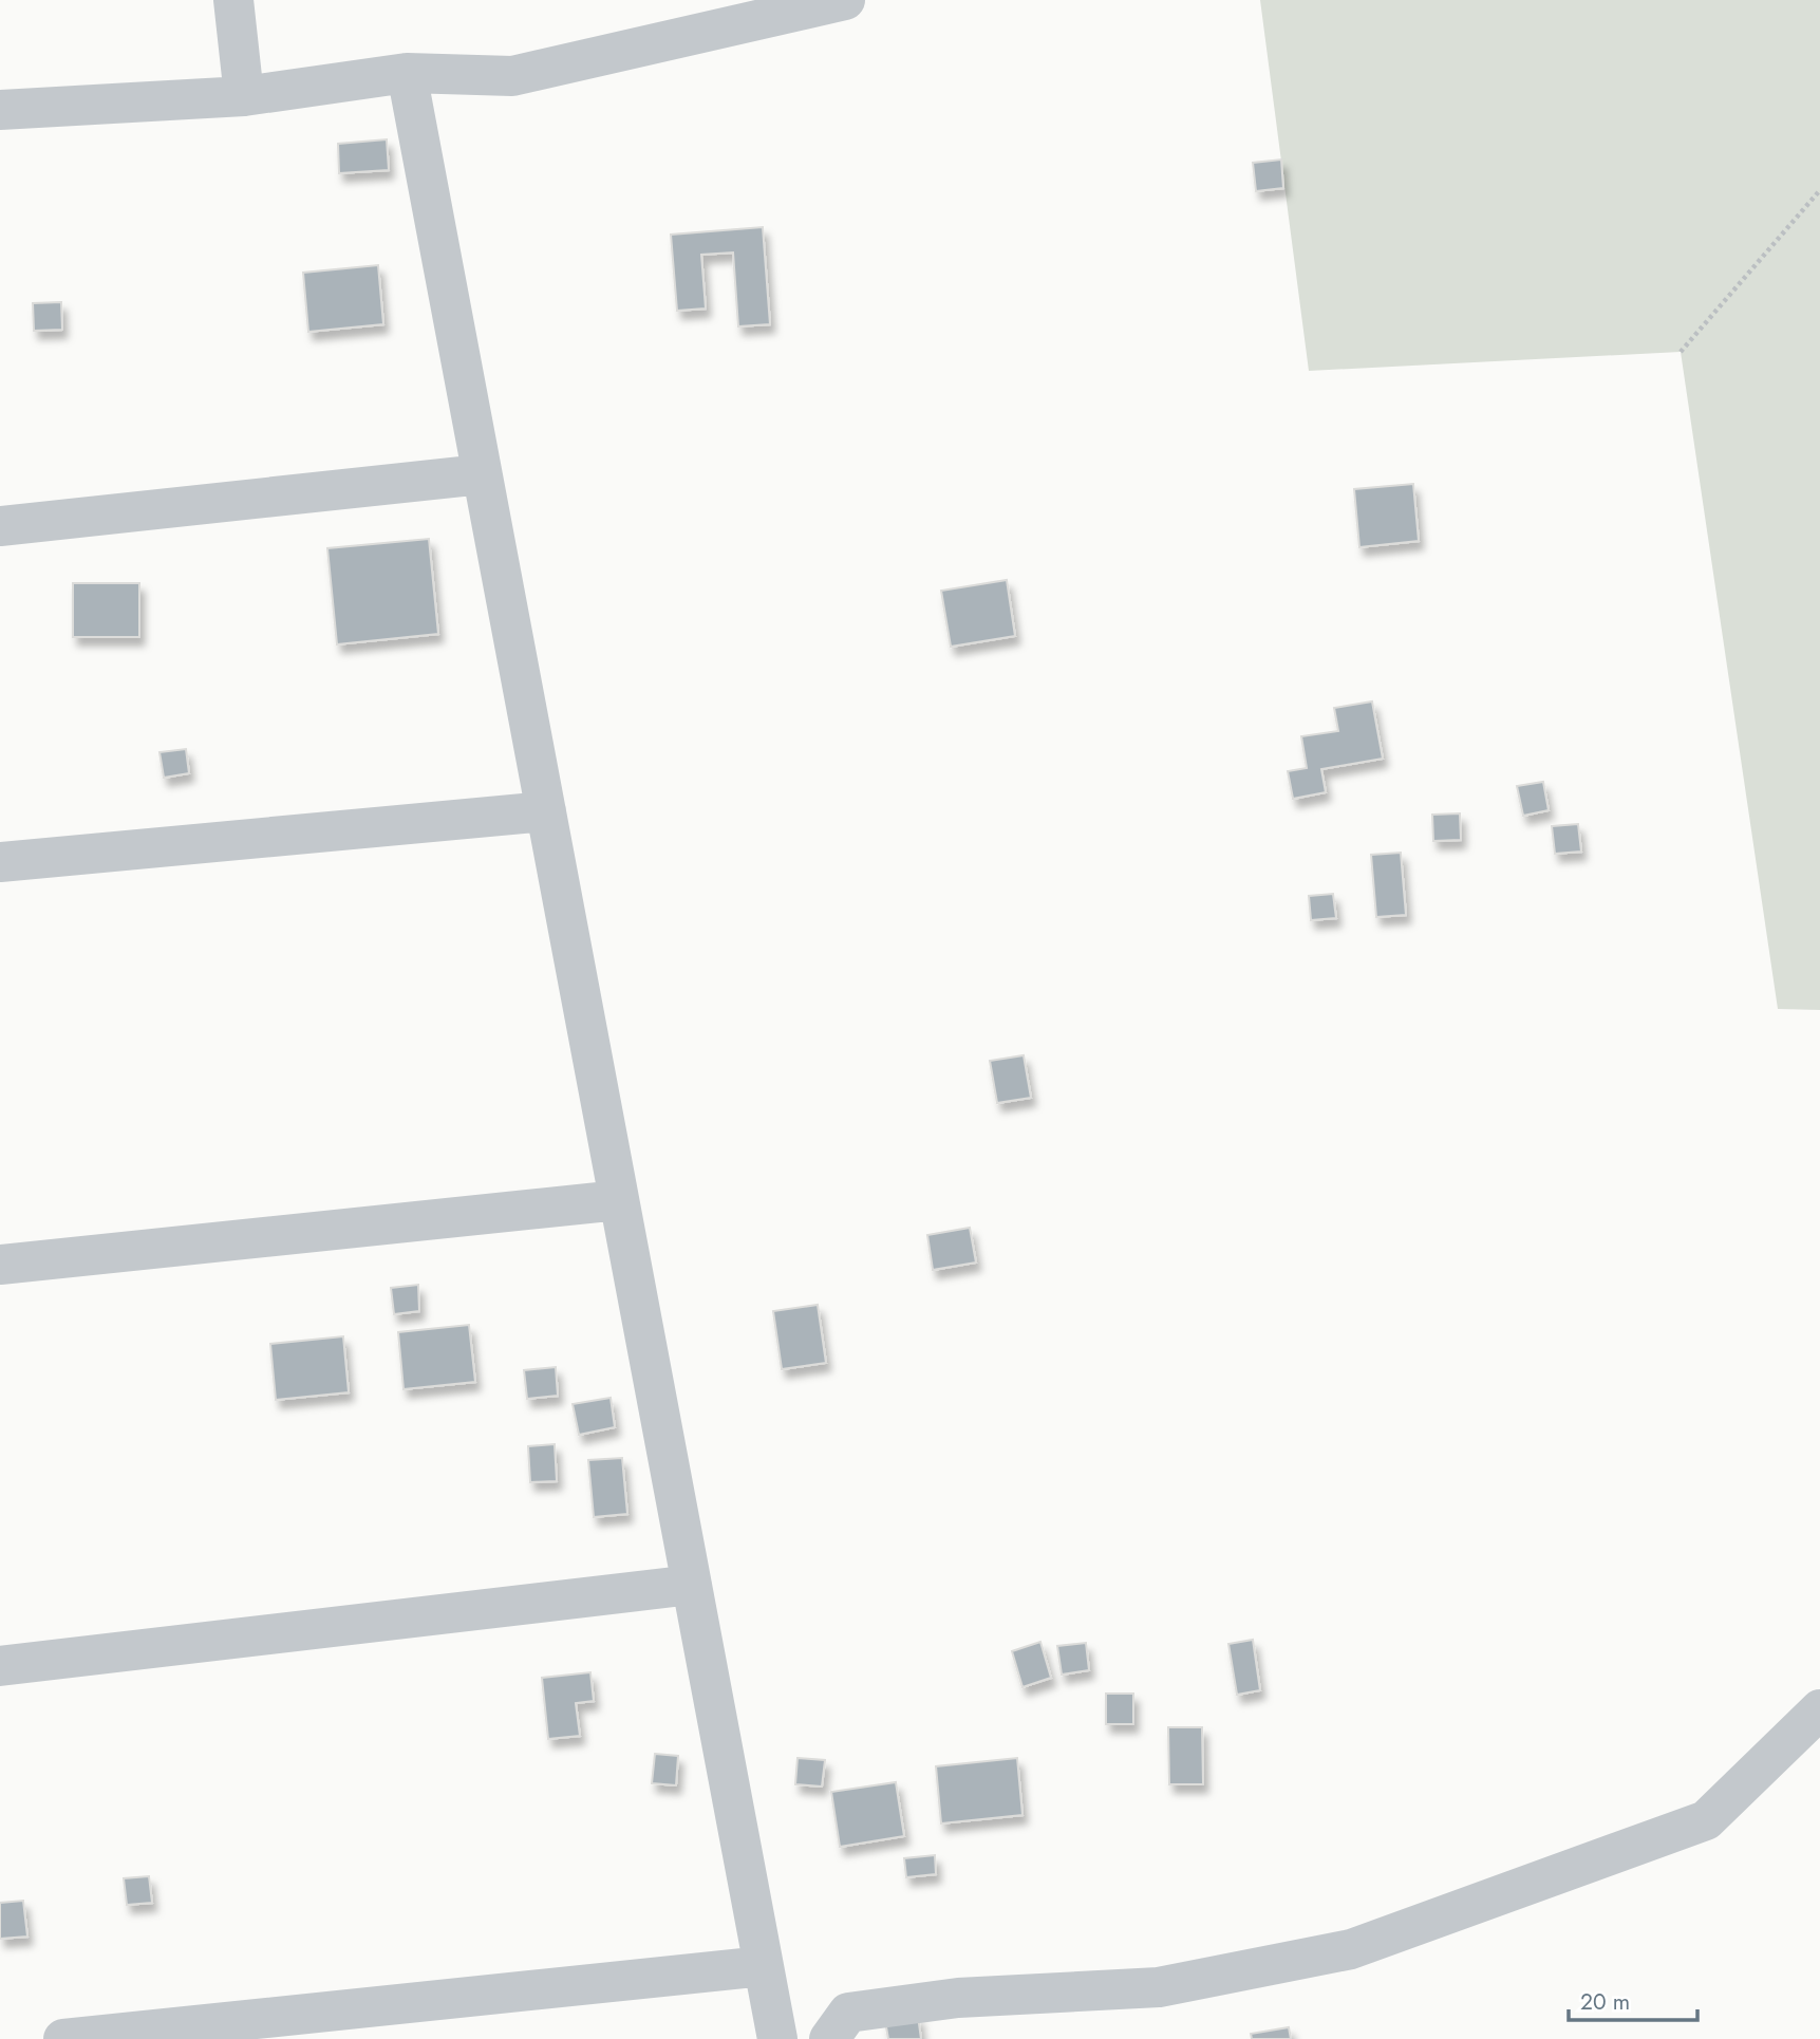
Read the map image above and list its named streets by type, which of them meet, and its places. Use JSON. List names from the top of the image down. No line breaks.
{"scale_bar":"20 m"}
